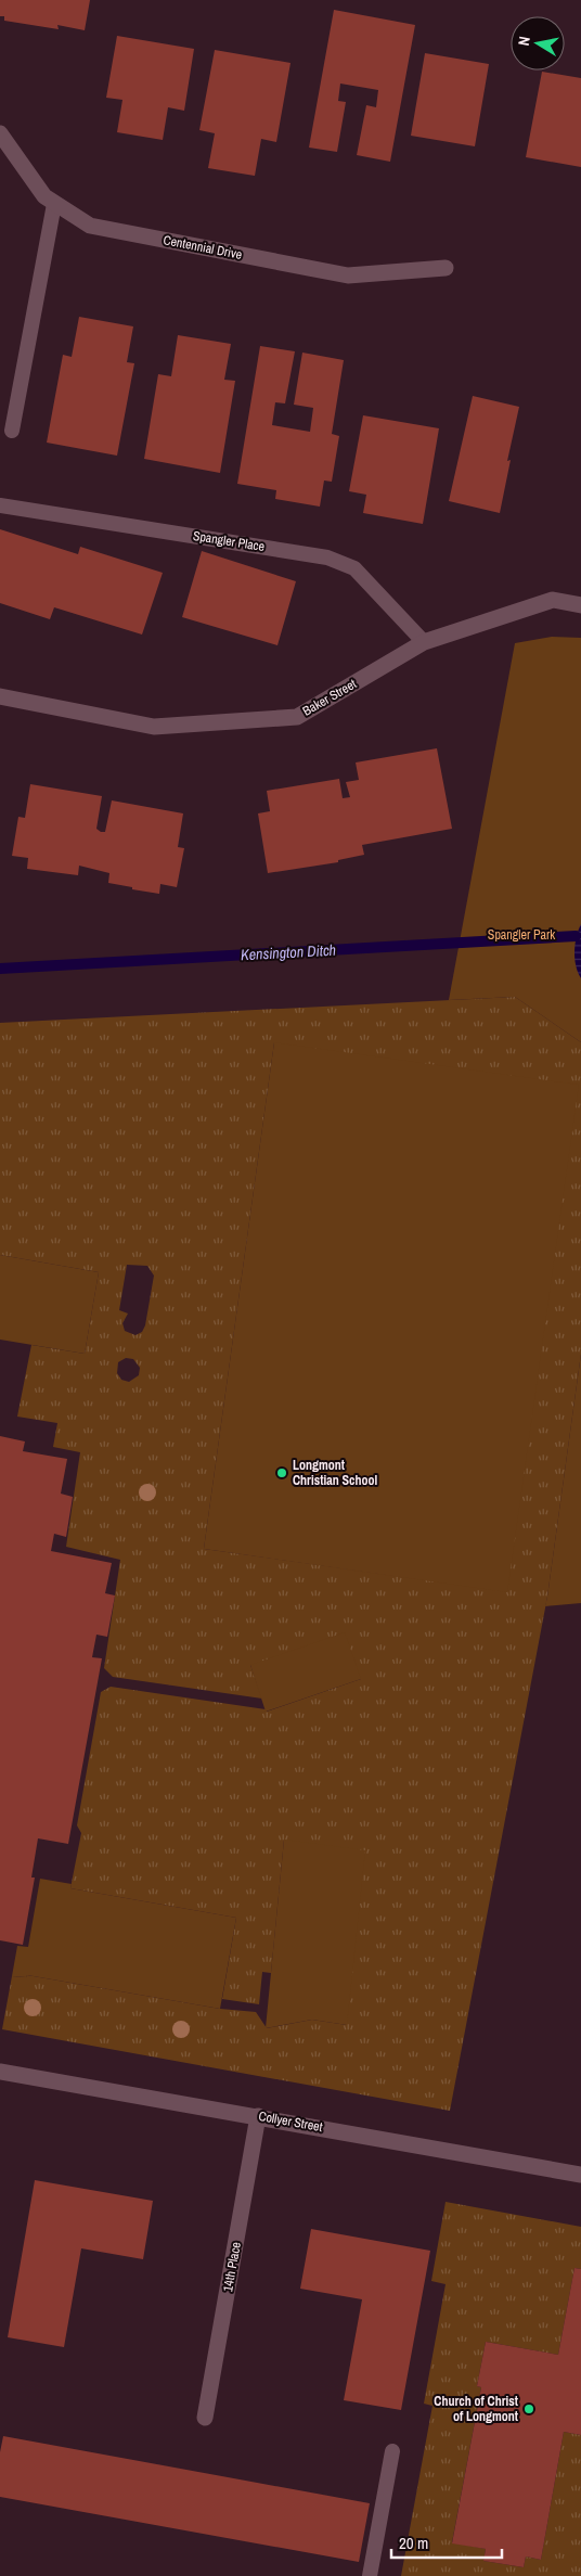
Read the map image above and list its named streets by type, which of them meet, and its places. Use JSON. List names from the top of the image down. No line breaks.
{"streets":{"street":["Centennial Drive","Baker Street","Collyer Street","14th Place"],"lane":["Spangler Place"]},"crossings":[["Spangler Place","Baker Street"],["Collyer Street","14th Place"]],"water":["Kensington Ditch"],"parks":["Spangler Park"],"places":["Longmont Christian School","Church of Christ of Longmont"],"scale_bar":"20 m","north":"left"}
